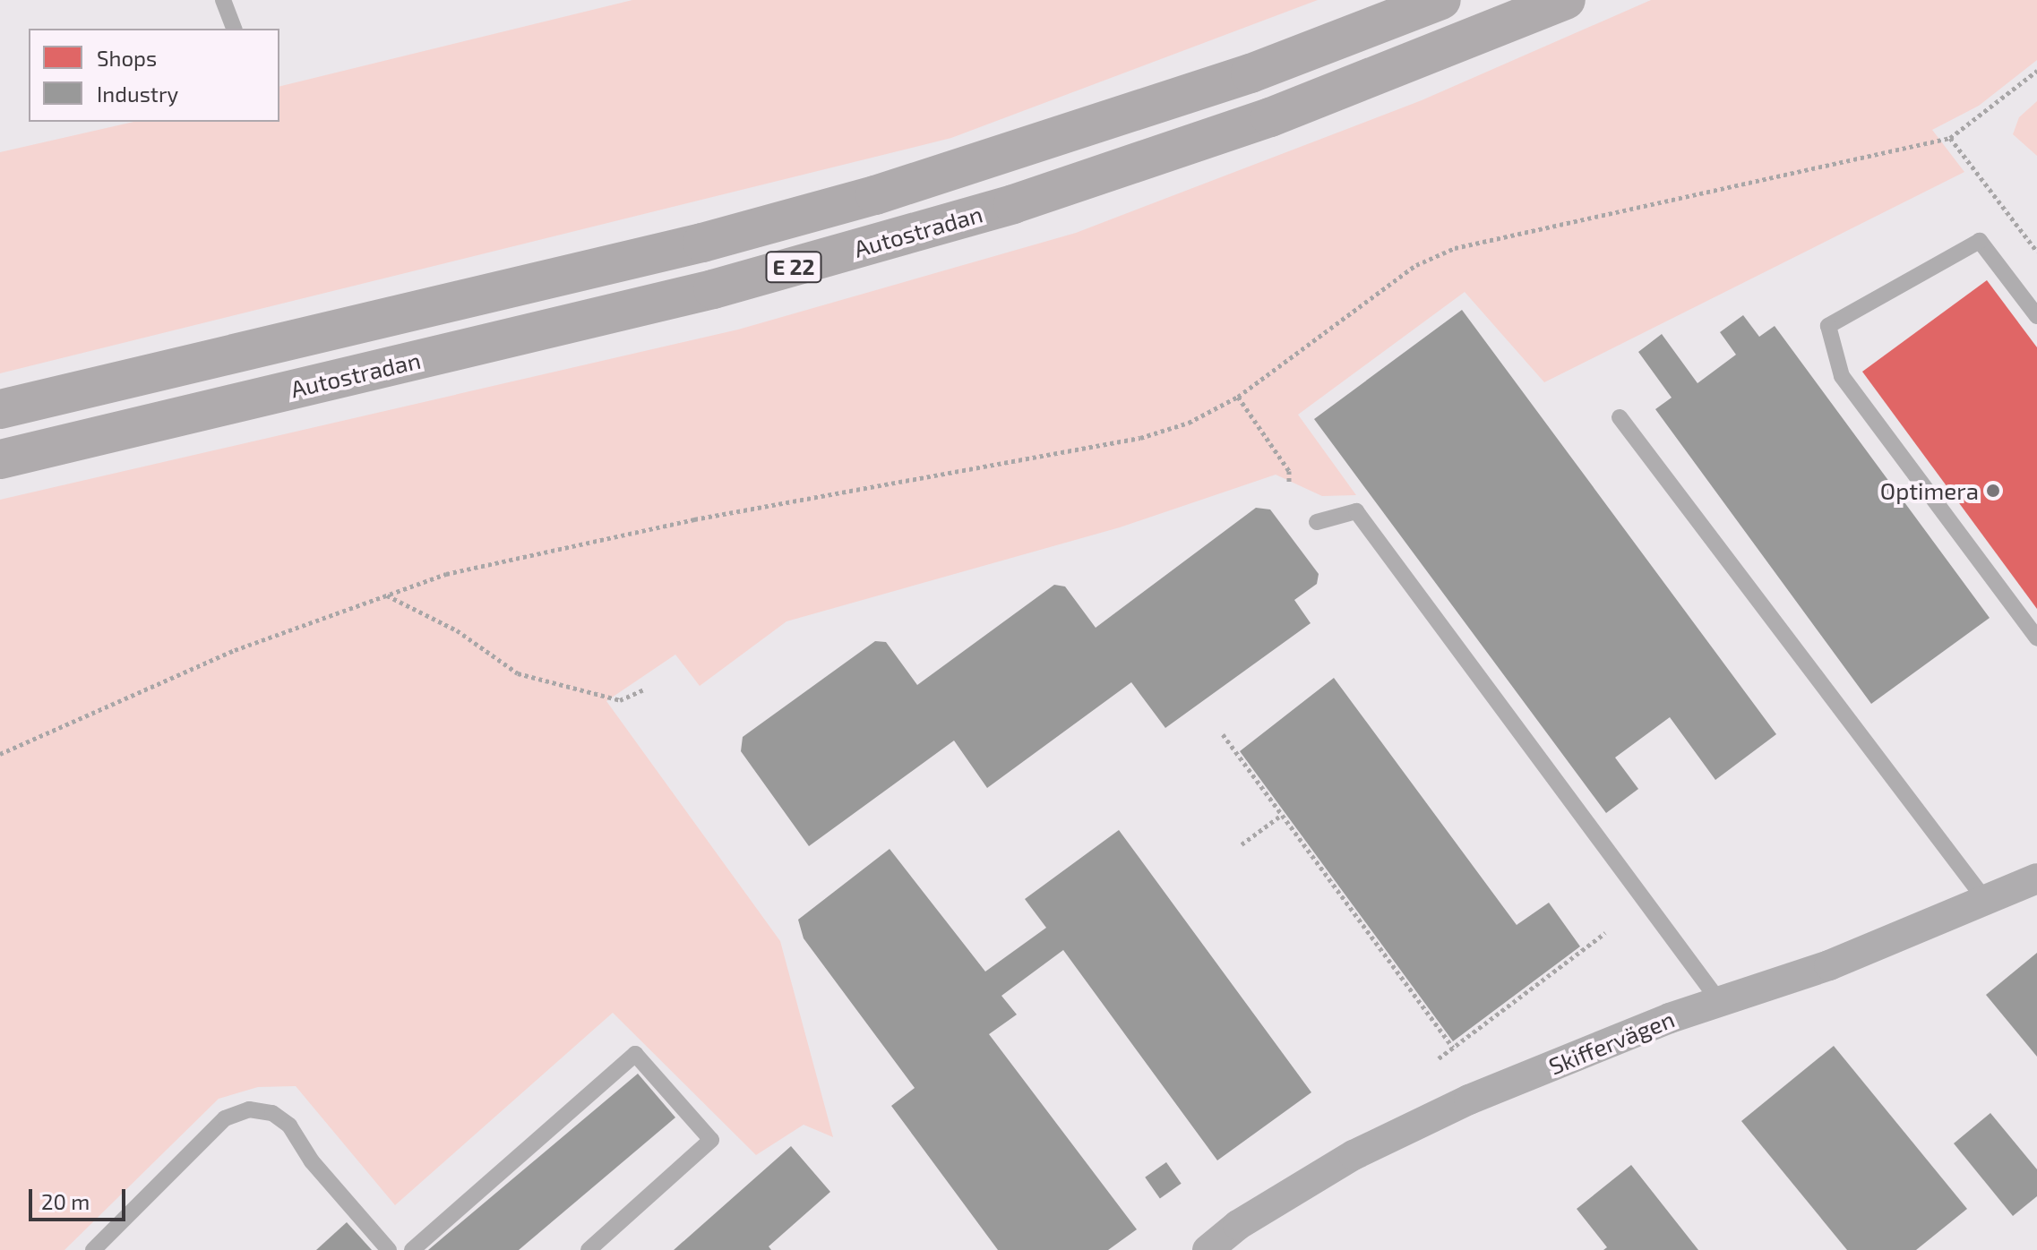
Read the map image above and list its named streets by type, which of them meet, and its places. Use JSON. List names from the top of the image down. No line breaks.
{"streets":{"highway":["Autostradan","E 22"],"street":["Skiffervägen"]},"places":["Optimera"],"legend":["Shops","Industry"],"scale_bar":"20 m"}
